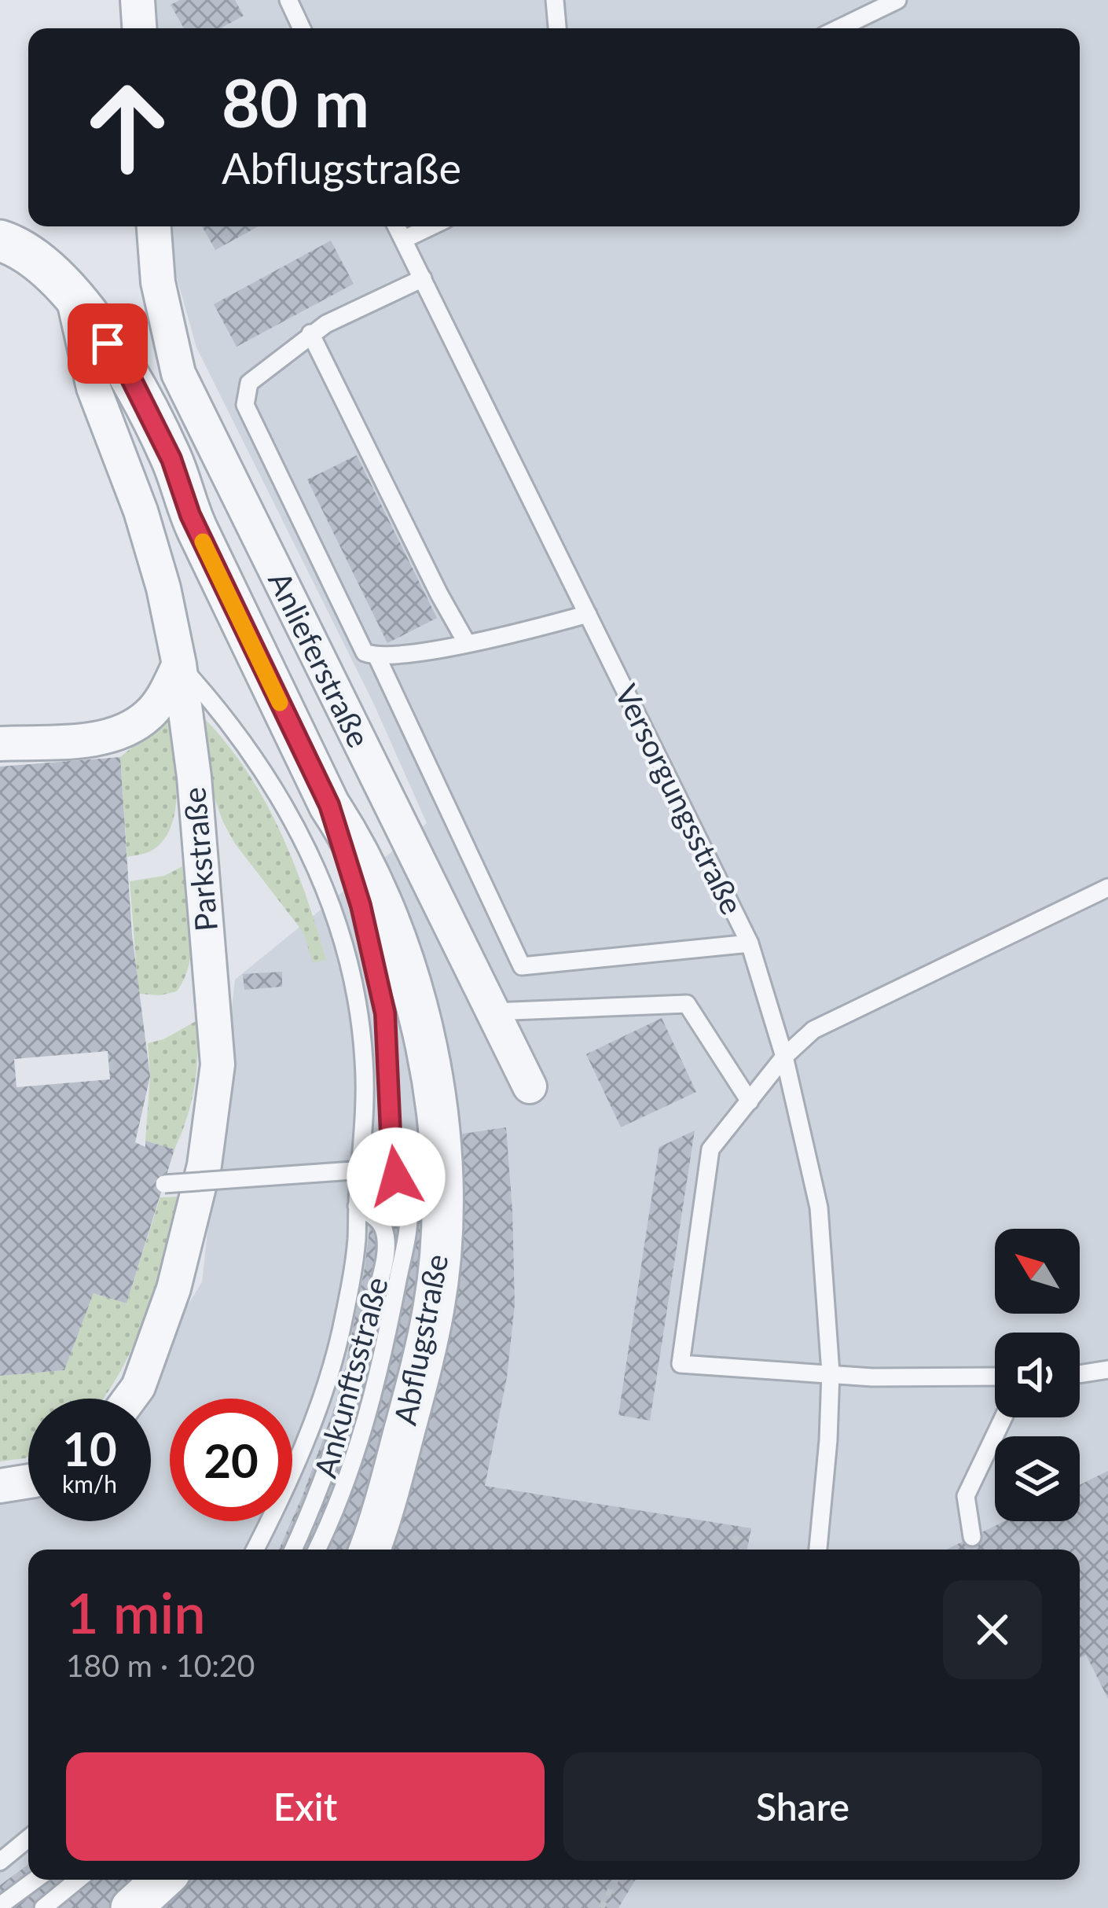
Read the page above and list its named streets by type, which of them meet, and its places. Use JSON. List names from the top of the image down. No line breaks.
{"streets":{"street":["Anlieferstraße","Parkstraße","Abflugstraße"],"lane":["Versorgungsstraße","Ankunftsstraße"]},"crossings":[["Parkstraße","Abflugstraße"]],"north":"top left","page":{"turn":["80 m","Abflugstraße"],"speed":"10 km/h","limit":"20","heading":["1 min","180 m · 10:20"],"buttons":["Exit","Share"]}}
